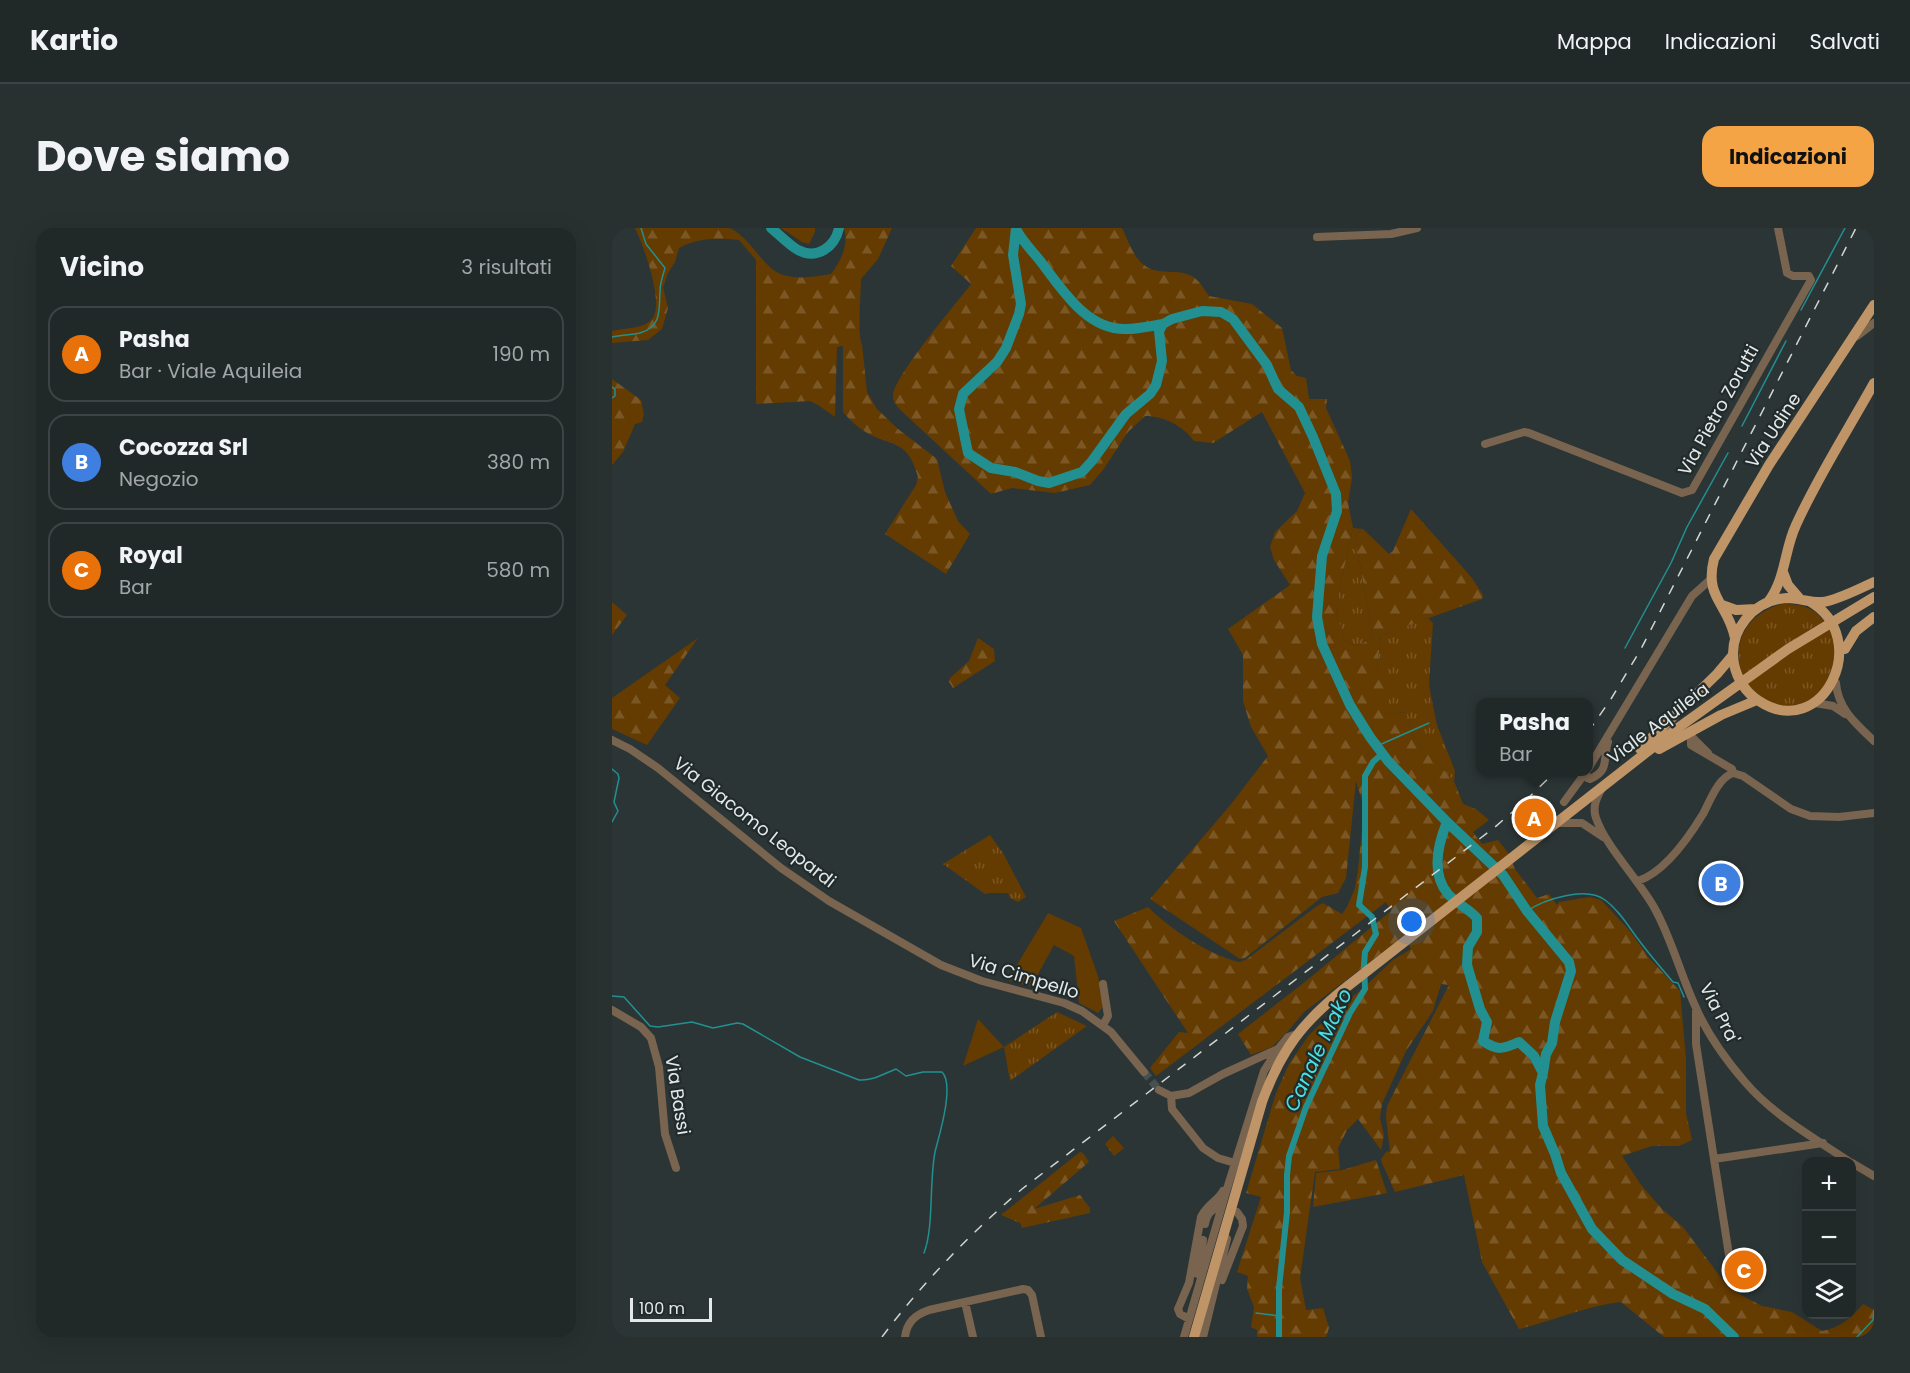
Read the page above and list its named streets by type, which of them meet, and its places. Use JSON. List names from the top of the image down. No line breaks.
{"streets":{"main road":["Via Udine","Viale Aquileia"],"street":["Via Pietro Zorutti","Via Giacomo Leopardi","Via Cimpello","Via Pra'","Via Bassi"]},"crossings":[["Viale Aquileia","Via Pra'"],["Via Giacomo Leopardi","Via Cimpello"]],"water":["Canale Mako"],"scale_bar":"100 m","page":{"header":"Kartio","nav":["Mappa","Indicazioni","Salvati"],"title":"Dove siamo","buttons":"Indicazioni","heading":["Vicino","3 risultati"],"list":[{"mark":"A","name":"Pasha","note":"Bar · Viale Aquileia","value":"190 m"},{"mark":"B","name":"Cocozza Srl","note":"Negozio","value":"380 m"},{"mark":"C","name":"Royal","note":"Bar","value":"580 m"}],"popup":["Pasha","Bar"],"pins":["A","B","C"],"map_buttons":["+","−"],"scale":"100 m"}}
